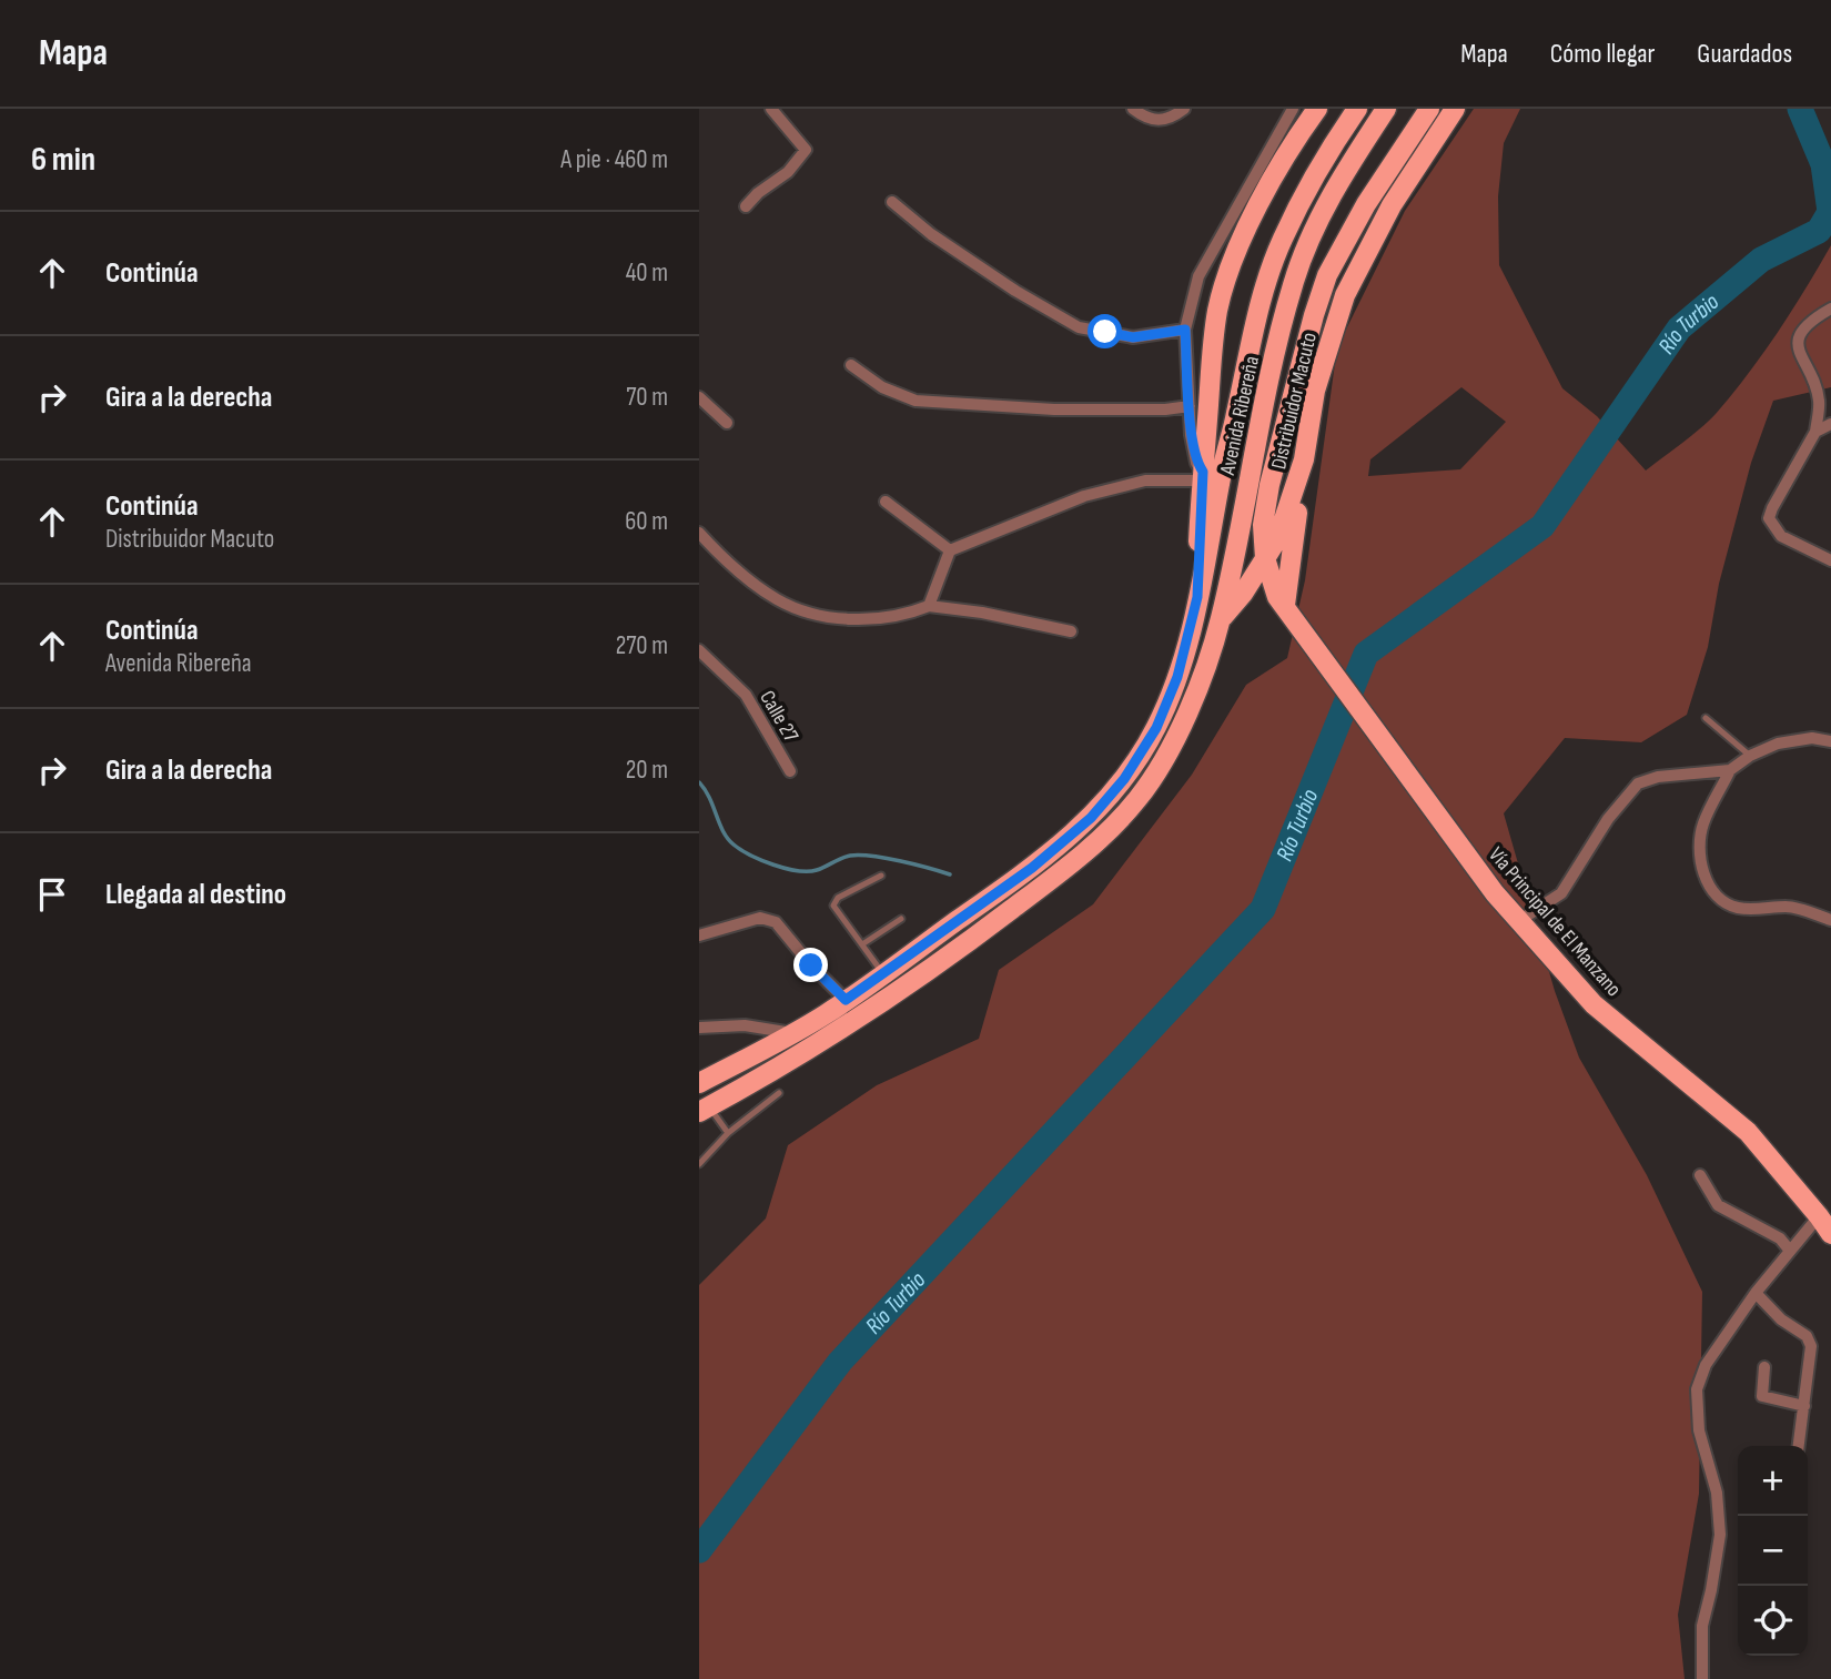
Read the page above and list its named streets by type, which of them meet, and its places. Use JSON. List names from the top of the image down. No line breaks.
{"streets":{"main road":["Distribuidor Macuto","Avenida Ribereña","Vía Principal de El Manzano"],"street":["Calle 27"]},"crossings":[["Distribuidor Macuto","Avenida Ribereña"],["Distribuidor Macuto","Vía Principal de El Manzano"]],"water":["Río Turbio"],"page":{"header":"Mapa","nav":["Mapa","Cómo llegar","Guardados"],"heading":["6 min","A pie · 460 m"],"list":[["Continúa","40 m"],["Gira a la derecha","70 m"],["Continúa","Distribuidor Macuto","60 m"],["Continúa","Avenida Ribereña","270 m"],["Gira a la derecha","20 m"],"Llegada al destino"],"map_buttons":["+","−"]}}
